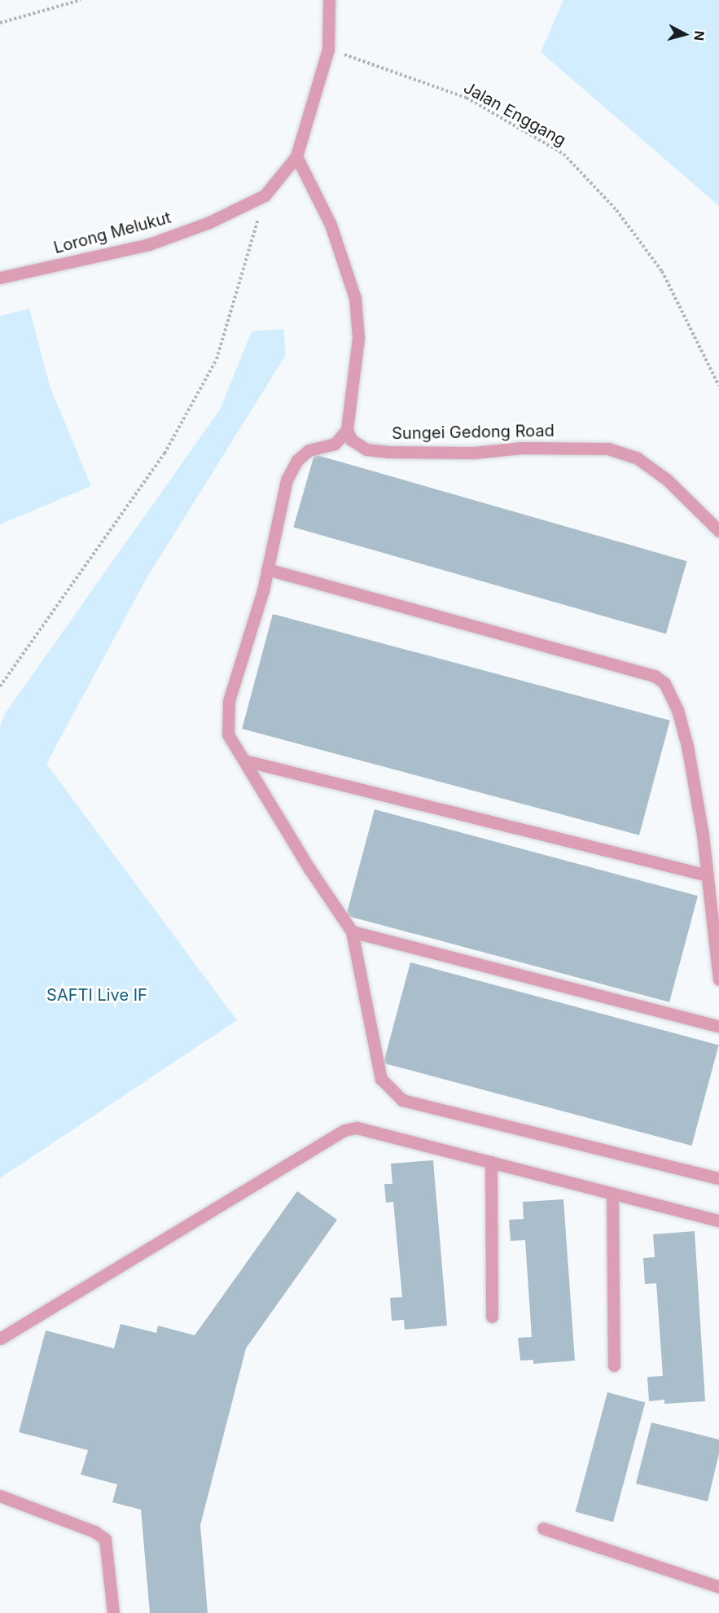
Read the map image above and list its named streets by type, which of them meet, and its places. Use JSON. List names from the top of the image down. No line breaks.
{"streets":{"lane":["Lorong Melukut","Sungei Gedong Road"],"path":["Jalan Enggang"]},"parks":["SAFTI Live IF"],"north":"right"}
